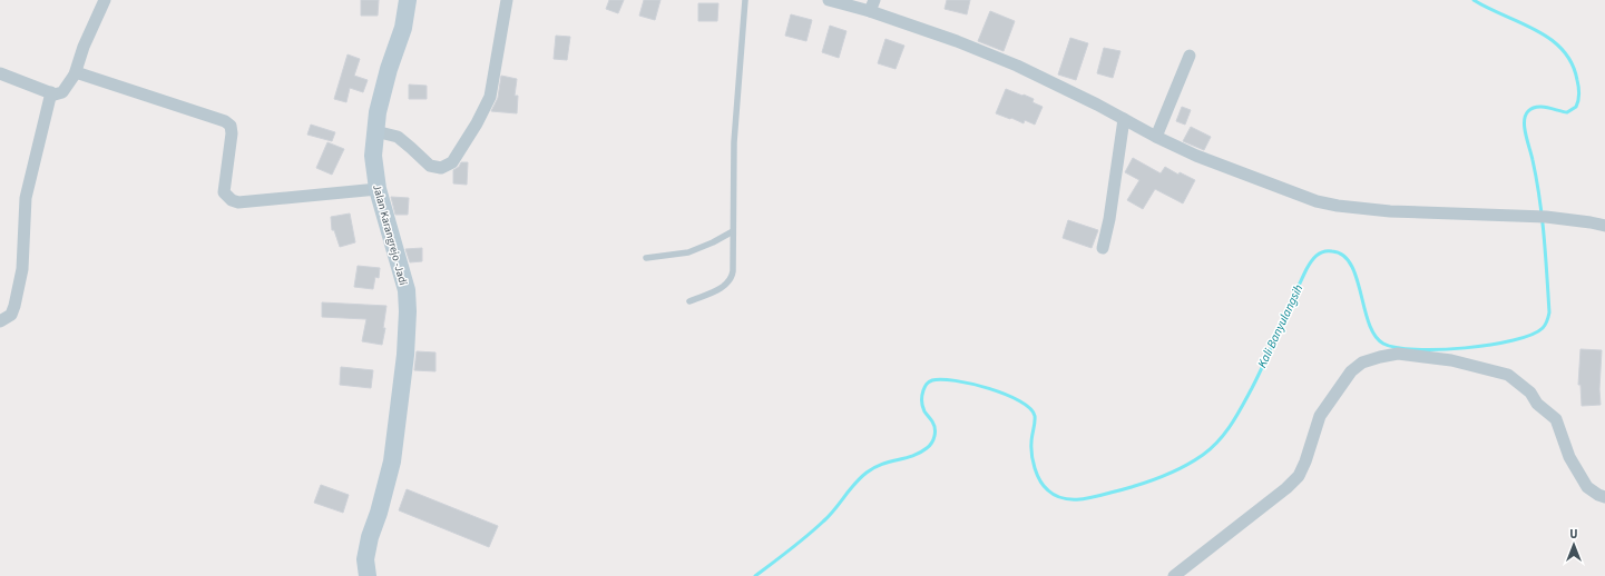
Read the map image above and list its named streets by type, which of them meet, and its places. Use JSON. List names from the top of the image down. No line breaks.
{"streets":{"street":["Jalan Karangrejo -Jadi"]},"water":["Kali Banyulangsih"],"north":"top"}
